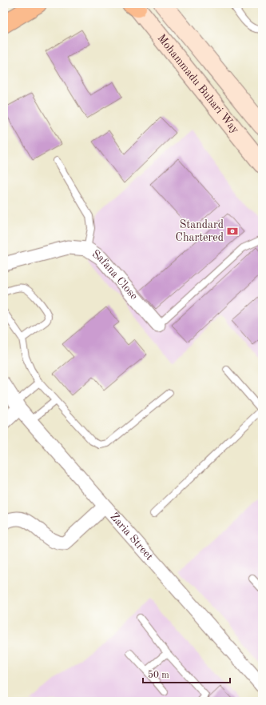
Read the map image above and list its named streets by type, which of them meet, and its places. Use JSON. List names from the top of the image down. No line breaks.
{"streets":{"main road":["Mohammadu Buhari Way"],"street":["Safana Close","Zaria Street"]},"places":{"bank":["Standard Chartered"]},"scale_bar":"50 m"}
